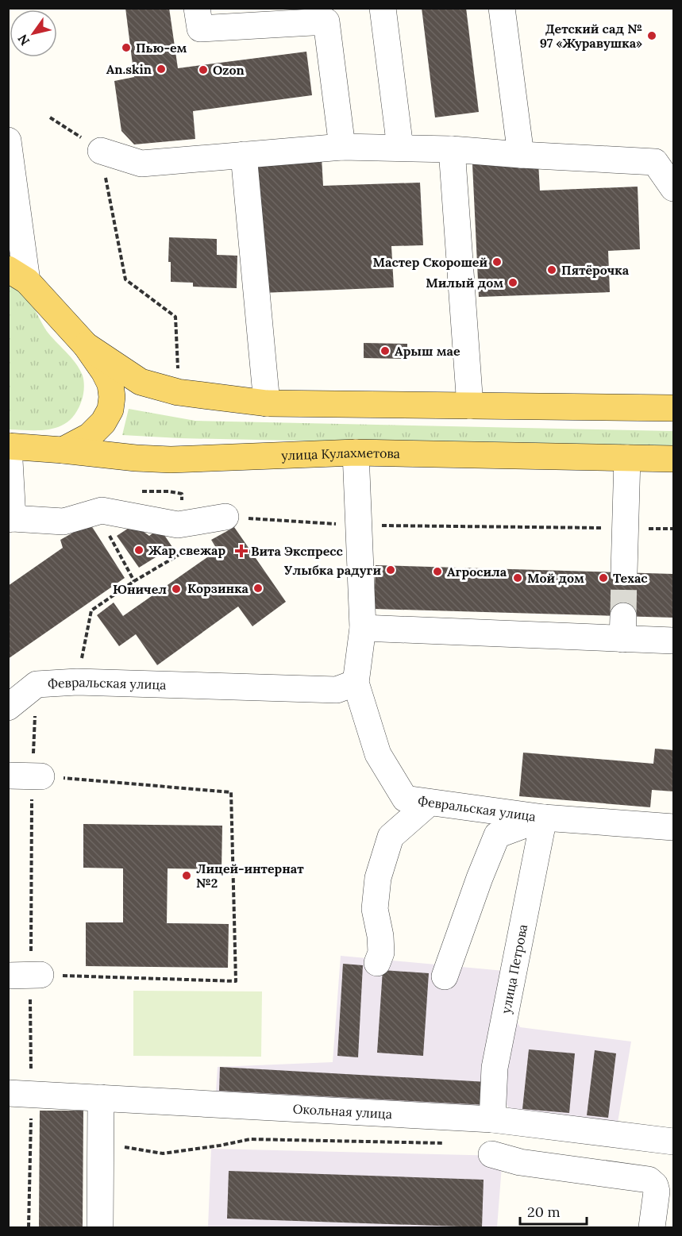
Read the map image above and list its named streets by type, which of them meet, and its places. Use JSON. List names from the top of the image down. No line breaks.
{"streets":{"main road":["улица Кулахметова"],"street":["Февральская улица","улица Петрова","Окольная улица"]},"crossings":[["улица Кулахметова","Февральская улица"],["Февральская улица","улица Петрова"],["улица Петрова","Окольная улица"]],"places":{"other":["Детский сад № 97 «Журавушка»","Пью-ем","An.skin","Ozon","Мастер Скорошей","Пятёрочка","Милый дом","Арыш мае","Жар свежар","Улыбка радуги","Агросила","Мой дом","Техас","Корзинка","Юничел","Лицей-интернат №2"],"health":["Вита Экспресс"]},"scale_bar":"20 m","north":"bottom left"}
